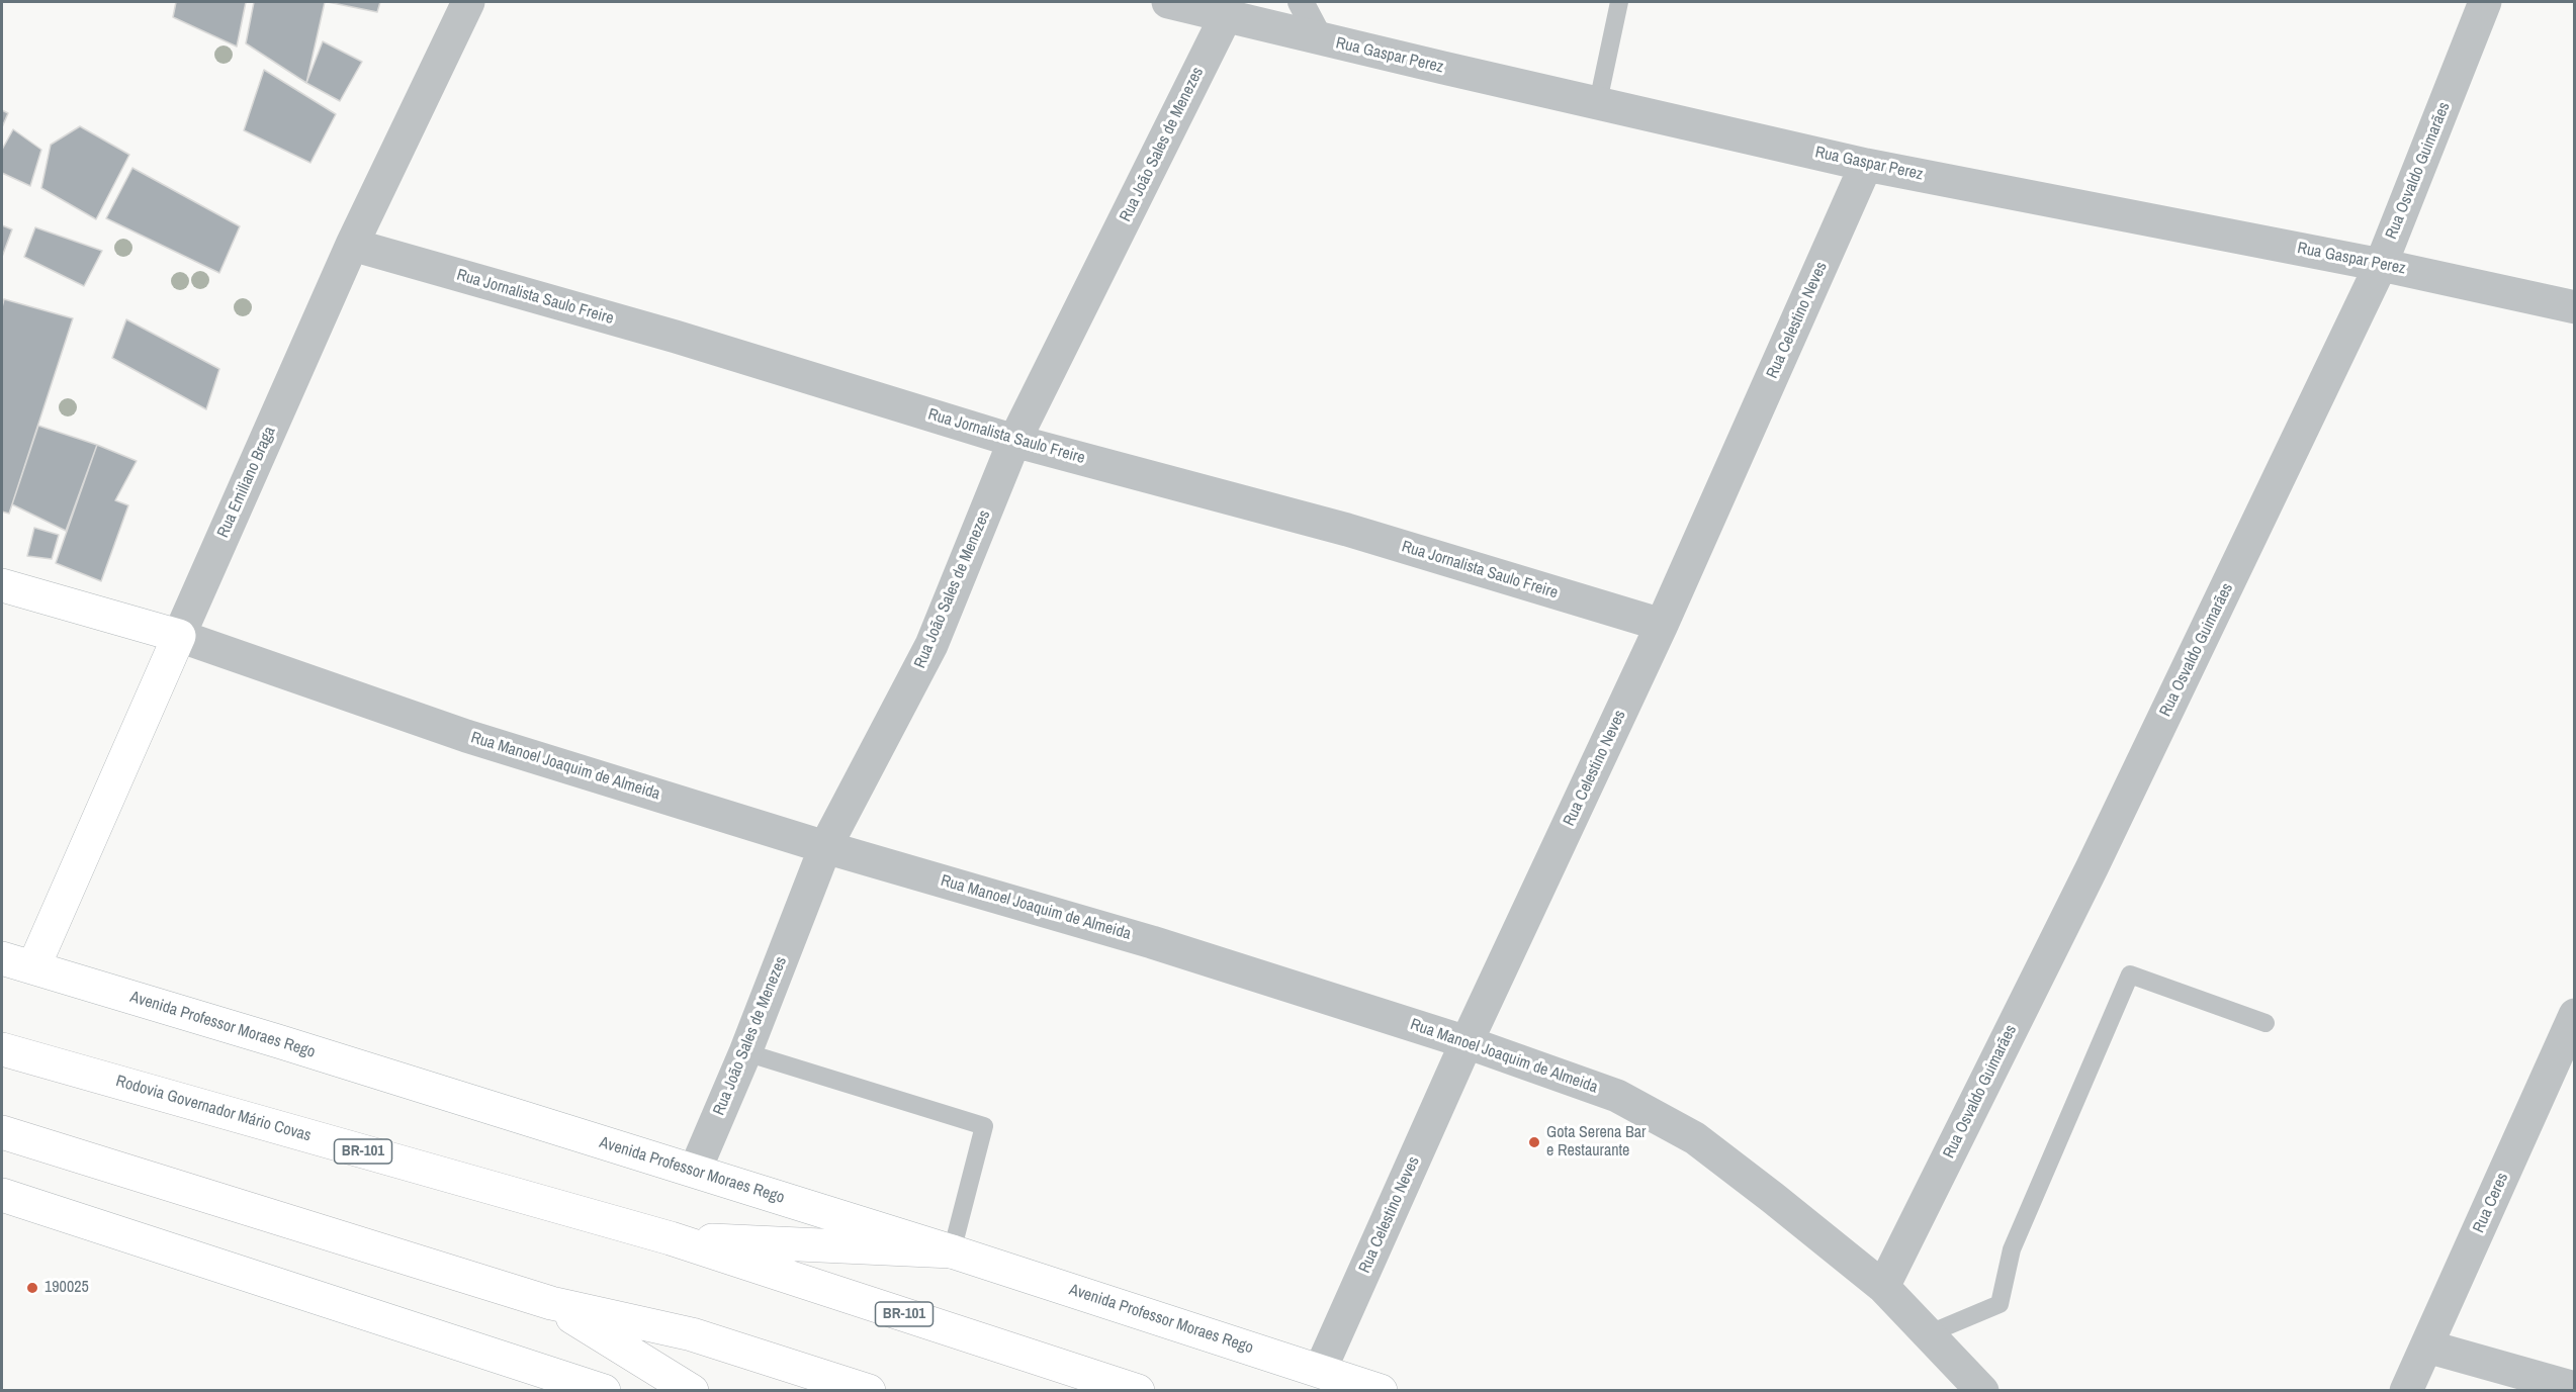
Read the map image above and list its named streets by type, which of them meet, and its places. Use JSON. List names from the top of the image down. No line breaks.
{"streets":{"main road":["Rua Emiliano Braga","Rua Manoel Joaquim de Almeida","Avenida Professor Moraes Rego","Rodovia Governador Mário Covas","BR-101"],"street":["Rua Gaspar Perez","Rua João Sales de Menezes","Rua Osvaldo Guimarães","Rua Jornalista Saulo Freire","Rua Celestino Neves","Rua Ceres"]},"crossings":[["Rua Gaspar Perez","Rua João Sales de Menezes"],["Rua Gaspar Perez","Rua Osvaldo Guimarães"],["Rua Gaspar Perez","Rua Celestino Neves"],["Rua João Sales de Menezes","Rua Jornalista Saulo Freire"],["Rua João Sales de Menezes","Rua Manoel Joaquim de Almeida"],["Rua João Sales de Menezes","Avenida Professor Moraes Rego"],["Rua Osvaldo Guimarães","Rua Manoel Joaquim de Almeida"],["Rua Jornalista Saulo Freire","Rua Celestino Neves"],["Rua Jornalista Saulo Freire","Rua Emiliano Braga"],["Rua Celestino Neves","Rua Manoel Joaquim de Almeida"],["Rua Celestino Neves","Avenida Professor Moraes Rego"],["Rua Emiliano Braga","Rua Manoel Joaquim de Almeida"],["Rua Emiliano Braga","Avenida Professor Moraes Rego"],["Rodovia Governador Mário Covas","BR-101"]],"places":["Gota Serena Bar e Restaurante","190025"]}
